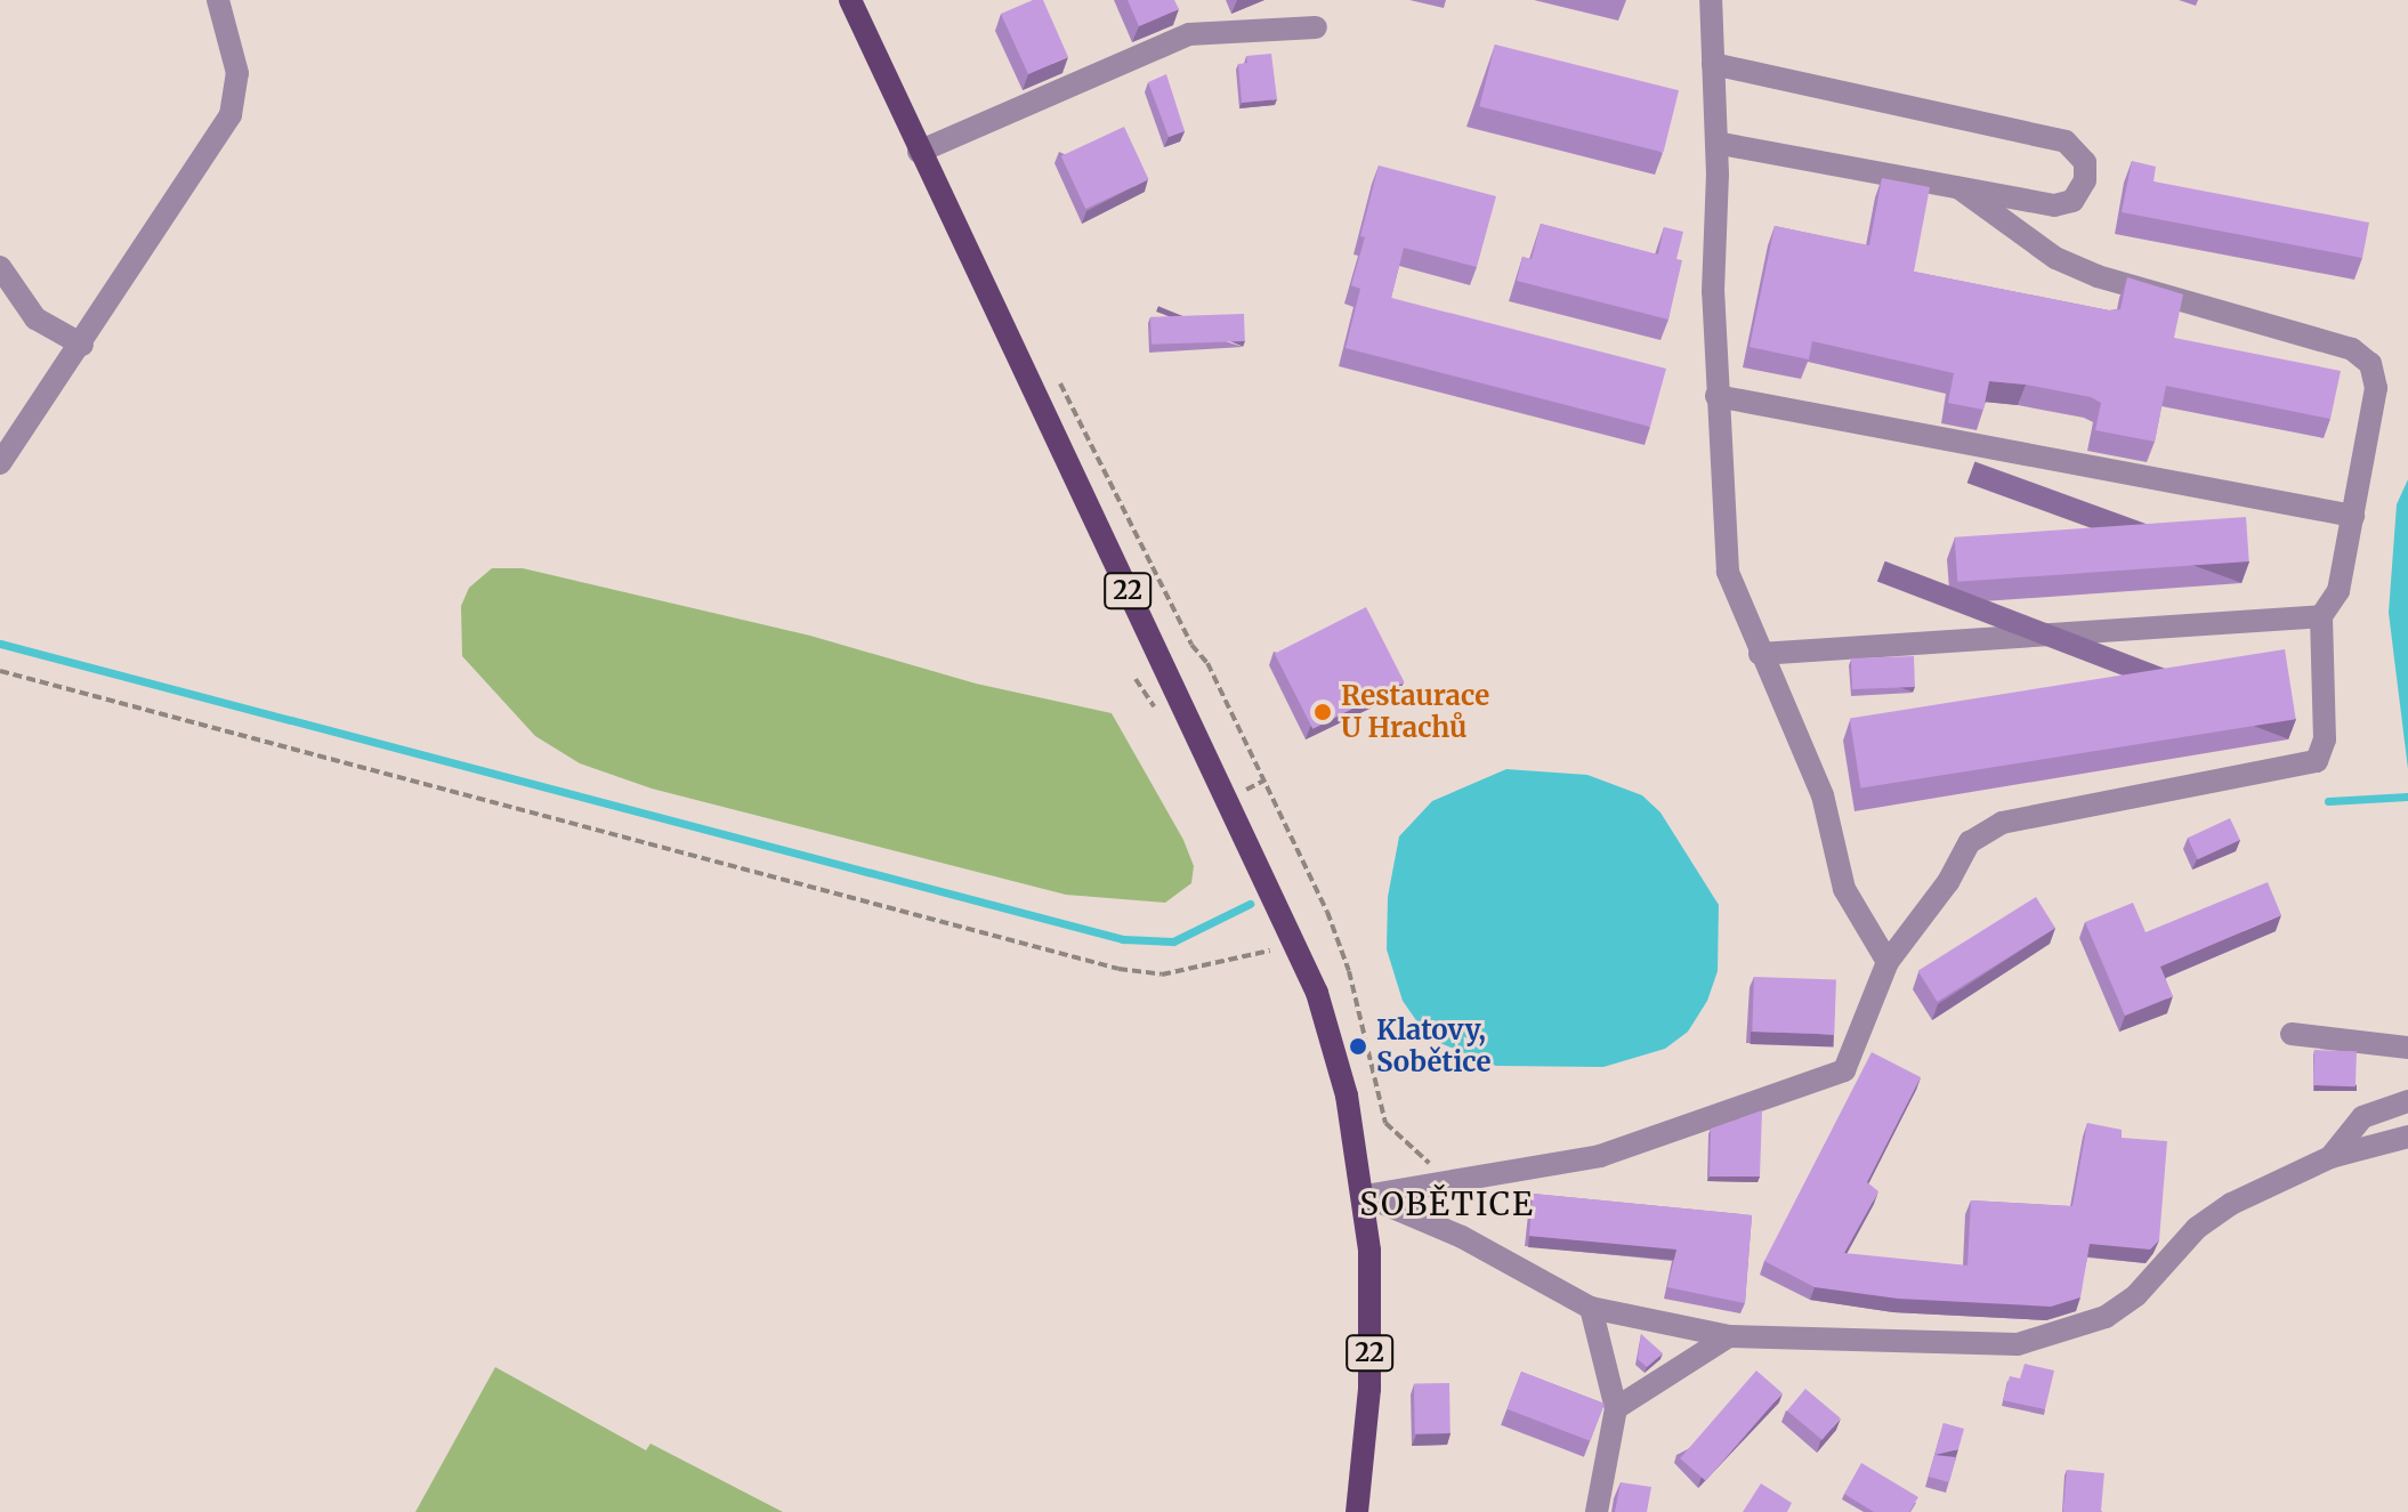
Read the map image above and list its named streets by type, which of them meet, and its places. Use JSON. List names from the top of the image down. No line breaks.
{"streets":{"main road":["22"]},"districts":["SOBĚTICE"],"places":["Restaurace U Hrachů","Klatovy, Sobětice"]}
